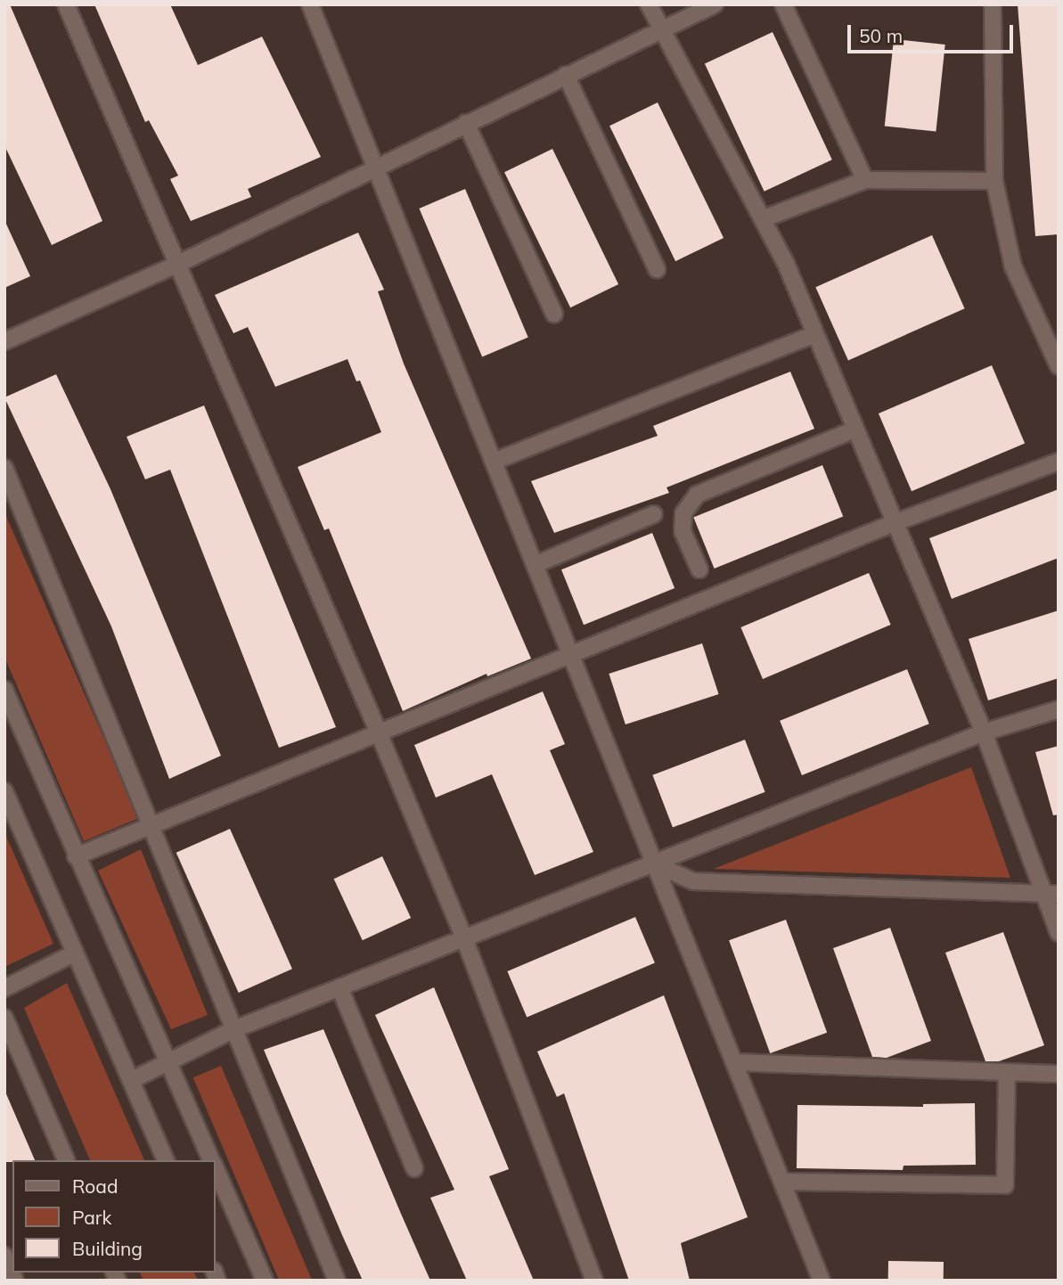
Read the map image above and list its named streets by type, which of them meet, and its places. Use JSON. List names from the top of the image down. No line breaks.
{"legend":["Road","Park","Building"],"scale_bar":"50 m"}
